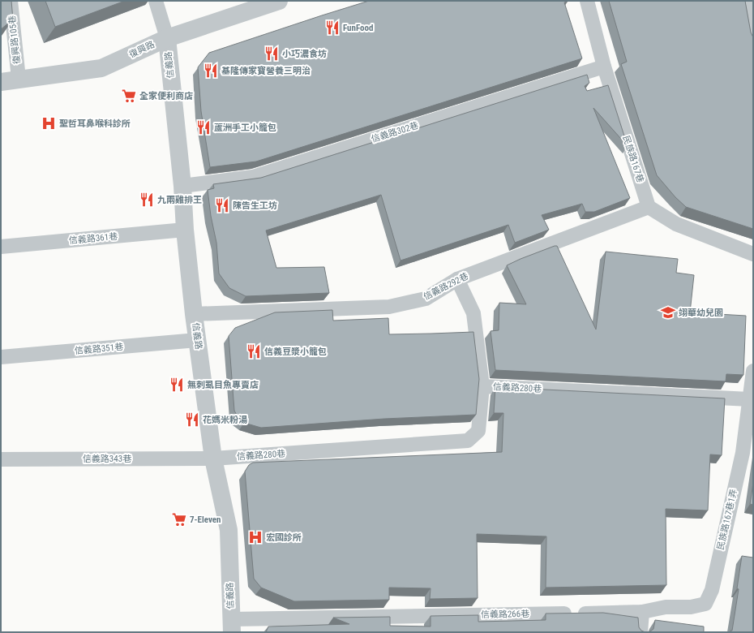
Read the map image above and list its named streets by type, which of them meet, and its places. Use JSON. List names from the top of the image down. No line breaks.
{"streets":{"street":["復興路","信義路"],"lane":["復興路105巷","信義路302巷","民族路167巷","信義路361巷","信義路292巷","信義路351巷","信義路280巷","信義路343巷","民族路167巷1弄","信義路266巷"]},"crossings":[["復興路105巷","復興路"],["復興路","信義路"],["信義路","信義路302巷"],["信義路","信義路361巷"],["信義路","信義路292巷"],["信義路","信義路351巷"],["信義路","信義路280巷"],["信義路","信義路343巷"],["信義路","信義路266巷"],["信義路302巷","民族路167巷"],["民族路167巷","信義路292巷"],["信義路280巷","信義路343巷"],["信義路280巷","民族路167巷1弄"],["民族路167巷1弄","信義路266巷"]],"places":{"restaurant":["FunFood","小巧濃食坊","基隆傳家寶營養三明治","蘆洲手工小籠包","九兩雞排王","陳告生工坊","信義豆漿小籠包","無刺虱目魚專賣店","花媽米粉湯"],"supermarket":["全家便利商店","7-Eleven"],"hospital":["聖哲耳鼻喉科診所","宏國診所"],"school or university":["翊華幼兒園"]}}
